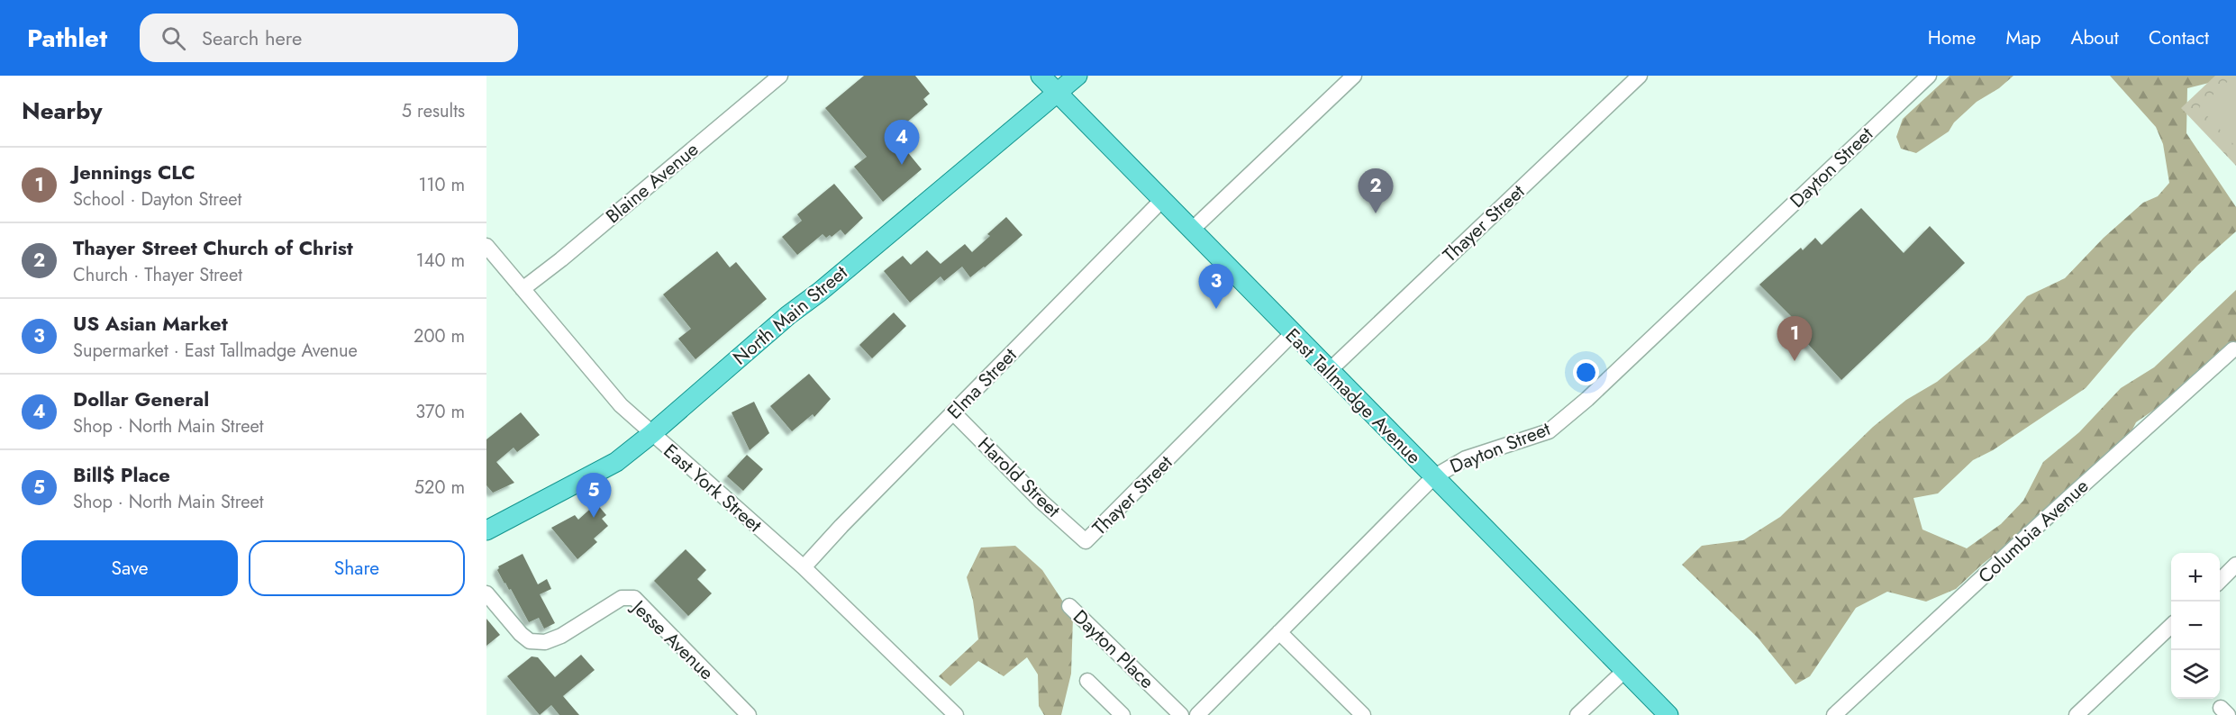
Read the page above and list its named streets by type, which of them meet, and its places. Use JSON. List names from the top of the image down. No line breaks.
{"streets":{"main road":["North Main Street","East Tallmadge Avenue"],"street":["Dayton Street","Blaine Avenue","Thayer Street","Elma Street","Harold Street","East York Street","Columbia Avenue","Jesse Avenue","Dayton Place"]},"crossings":[["Dayton Street","East Tallmadge Avenue"],["Blaine Avenue","East York Street"],["Thayer Street","East Tallmadge Avenue"],["Thayer Street","Harold Street"],["North Main Street","East Tallmadge Avenue"],["North Main Street","East York Street"],["Elma Street","East Tallmadge Avenue"],["Elma Street","Harold Street"],["Elma Street","East York Street"]],"page":{"header":"Pathlet","search":"Search here","nav":["Home","Map","About","Contact"],"heading":["Nearby","5 results"],"pins":["4","2","3","1","5"],"list":[{"mark":"1","name":"Jennings CLC","note":"School · Dayton Street","value":"110 m"},{"mark":"2","name":"Thayer Street Church of Christ","note":"Church · Thayer Street","value":"140 m"},{"mark":"3","name":"US Asian Market","note":"Supermarket · East Tallmadge Avenue","value":"200 m"},{"mark":"4","name":"Dollar General","note":"Shop · North Main Street","value":"370 m"},{"mark":"5","name":"Bill$ Place","note":"Shop · North Main Street","value":"520 m"}],"buttons":["Save","Share"],"map_buttons":["+","−"]}}
